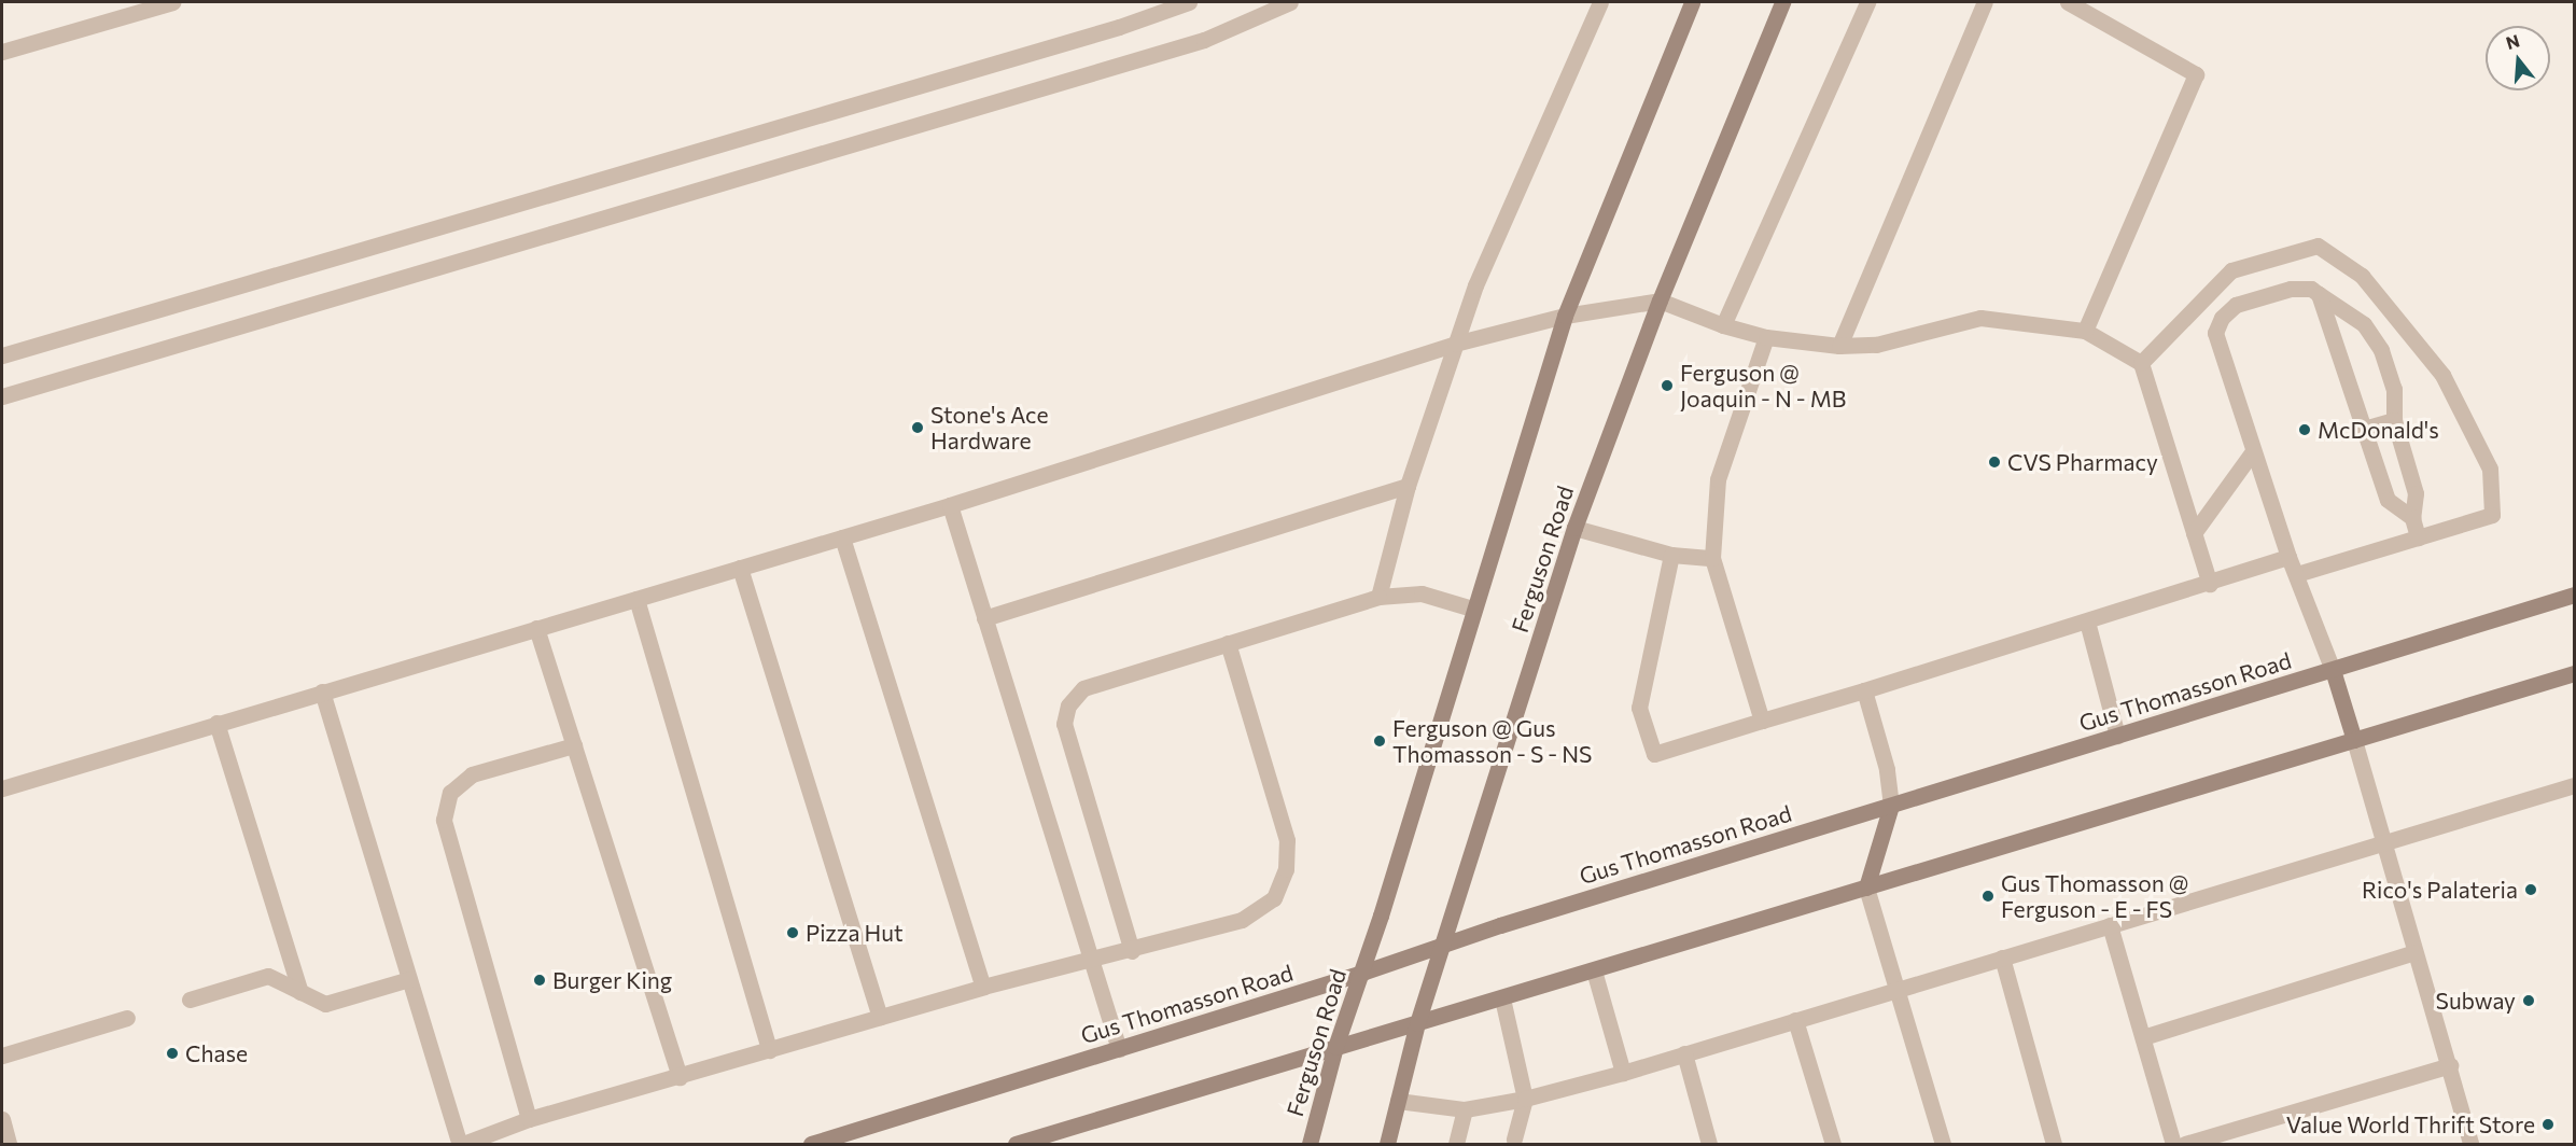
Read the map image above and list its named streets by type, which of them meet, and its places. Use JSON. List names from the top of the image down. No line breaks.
{"streets":{"main road":["Ferguson Road","Gus Thomasson Road"]},"crossings":[["Ferguson Road","Gus Thomasson Road"]],"places":["Ferguson @ Joaquin - N - MB","Stone's Ace Hardware","McDonald's","CVS Pharmacy","Ferguson @ Gus Thomasson - S - NS","Rico's Palateria","Gus Thomasson @ Ferguson - E - FS","Pizza Hut","Burger King","Subway","Chase","Value World Thrift Store"],"north":"top"}
